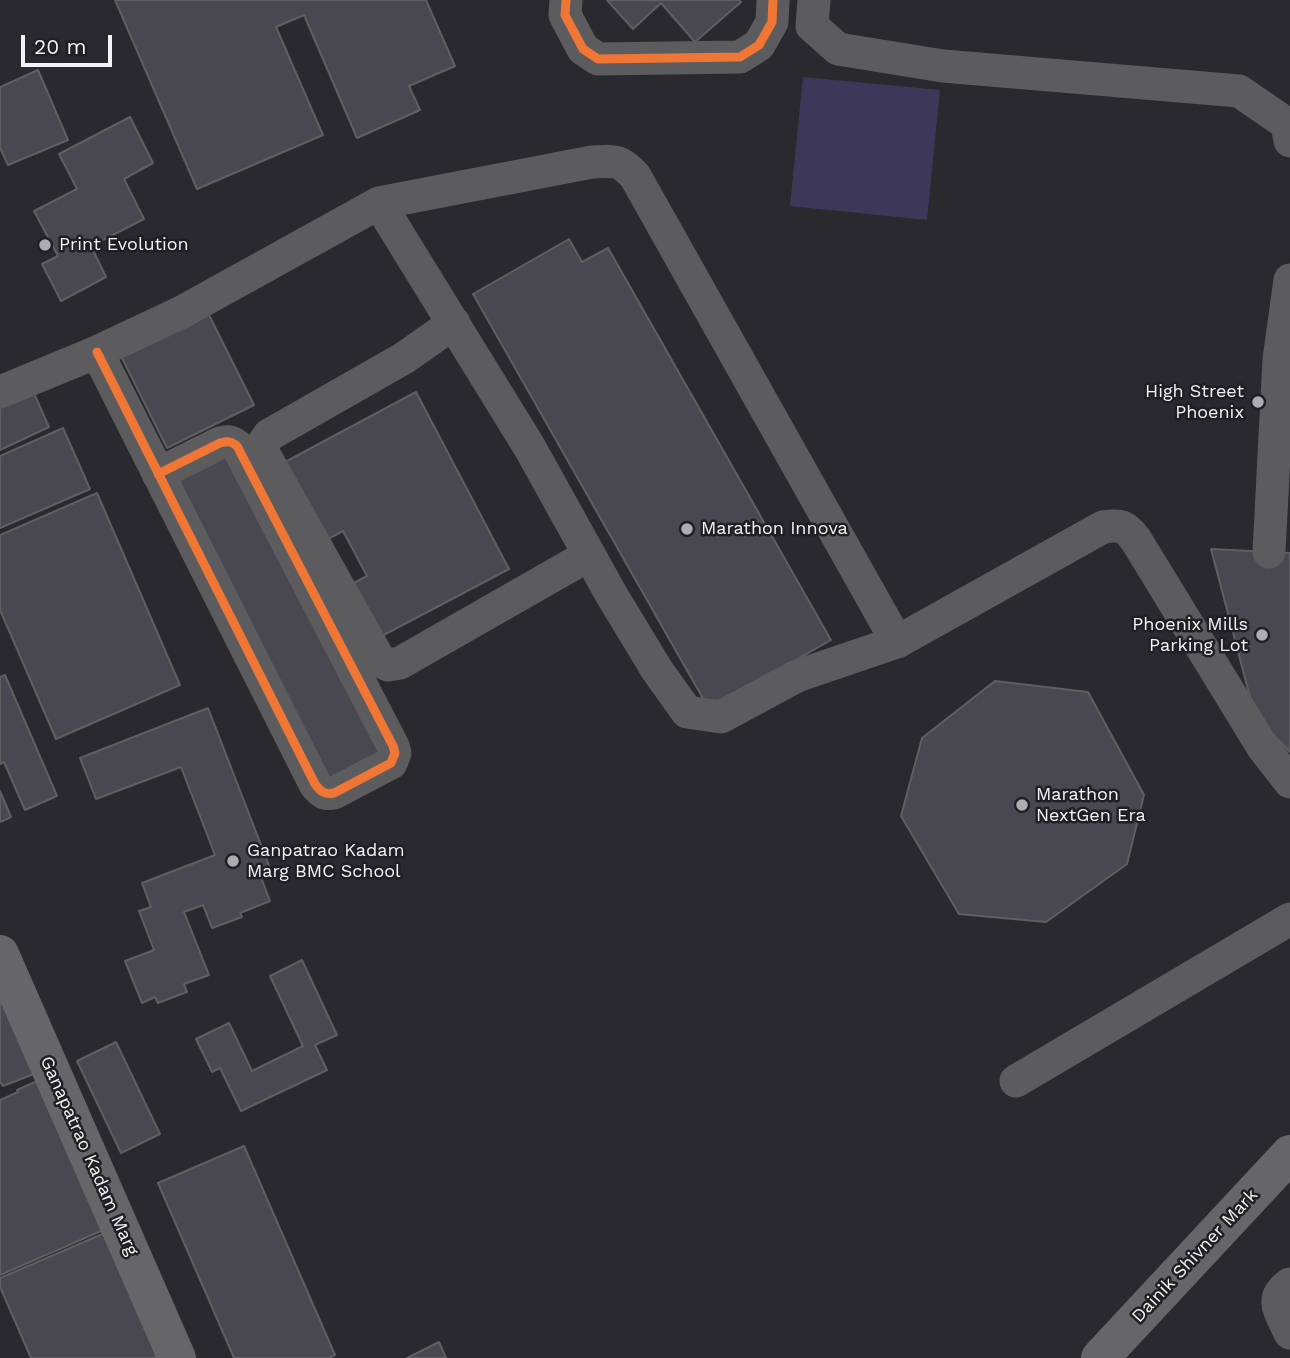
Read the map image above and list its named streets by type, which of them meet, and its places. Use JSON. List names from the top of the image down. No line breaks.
{"streets":{"main road":["Ganapatrao Kadam Marg","Dainik Shivner Mark"]},"places":["Print Evolution","High Street Phoenix","Marathon Innova","Phoenix Mills Parking Lot","Marathon NextGen Era","Ganpatrao Kadam Marg BMC School"],"scale_bar":"20 m"}
